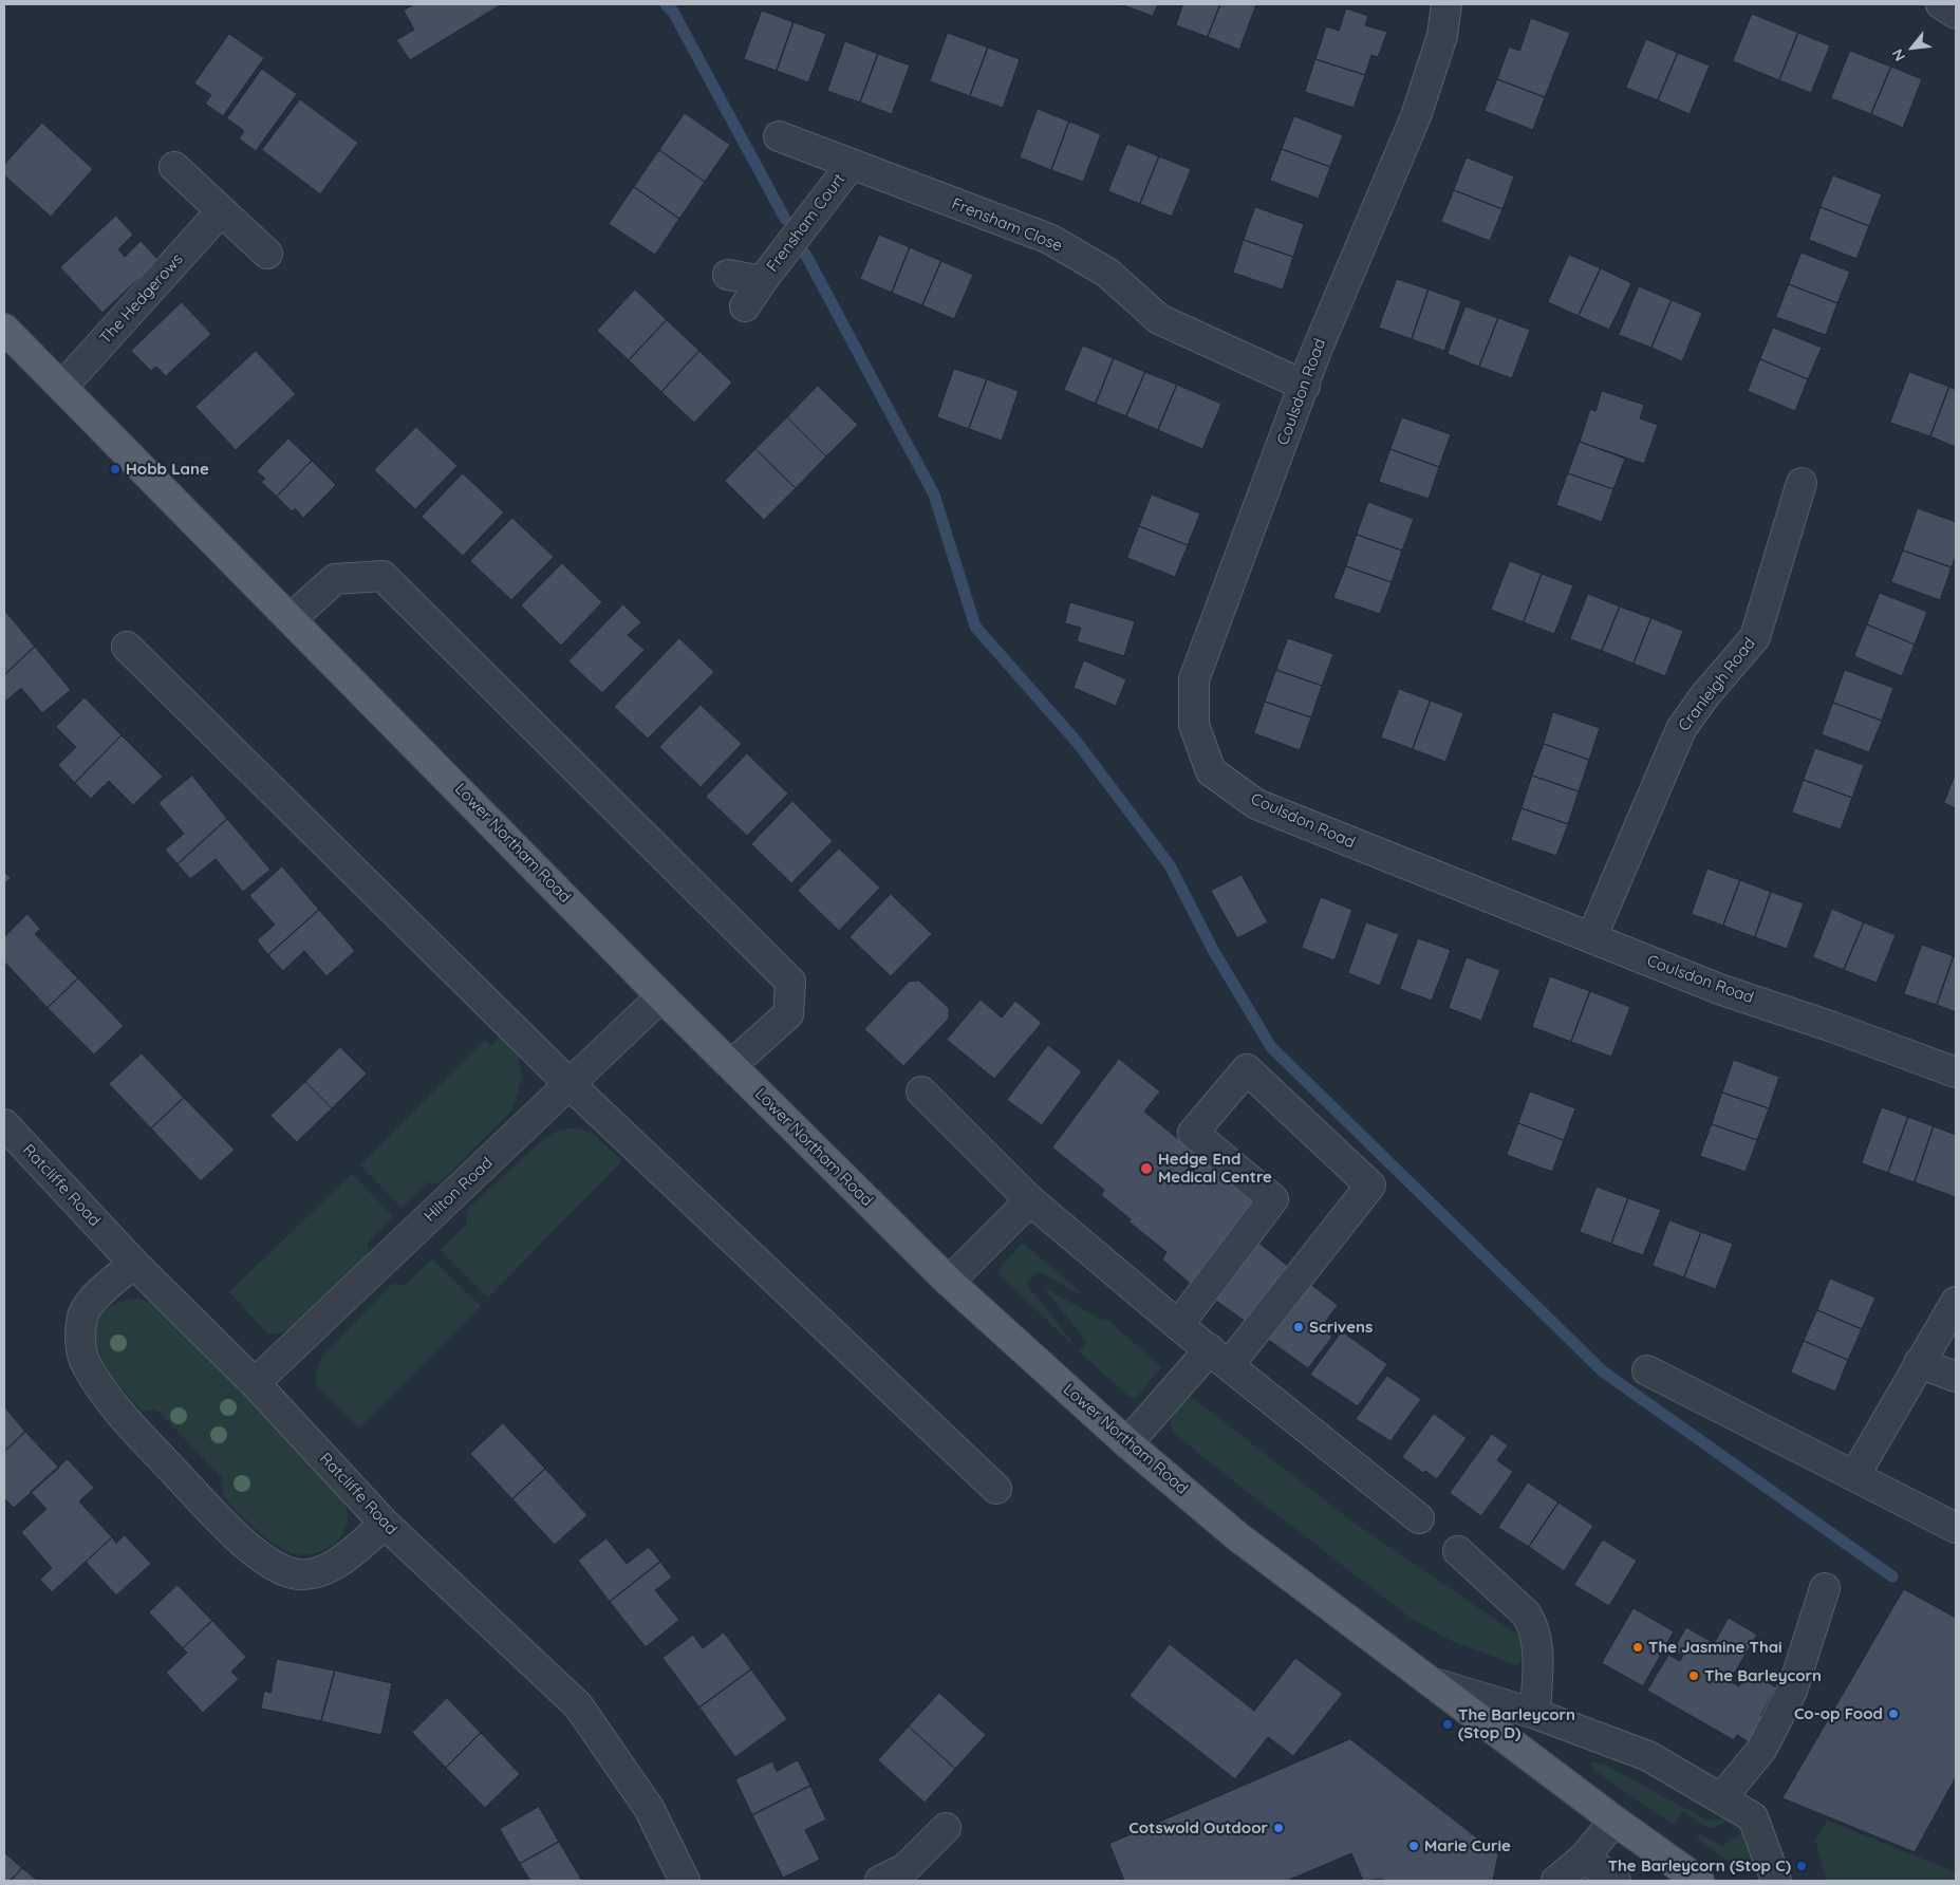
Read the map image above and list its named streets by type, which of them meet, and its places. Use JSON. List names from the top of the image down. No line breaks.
{"streets":{"main road":["Lower Northam Road"],"street":["Frensham Court","Frensham Close","The Hedgerows","Coulsdon Road","Cranleigh Road","Ratcliffe Road","Hilton Road"]},"crossings":[["Frensham Court","Frensham Close"],["Frensham Close","Coulsdon Road"],["The Hedgerows","Lower Northam Road"],["Coulsdon Road","Cranleigh Road"],["Lower Northam Road","Hilton Road"],["Ratcliffe Road","Hilton Road"]],"places":["Hobb Lane","Hedge End Medical Centre","Scrivens","The Jasmine Thai","The Barleycorn","Co-op Food","The Barleycorn (Stop D)","Cotswold Outdoor","Marie Curie","The Barleycorn (Stop C)"],"north":"bottom left"}
